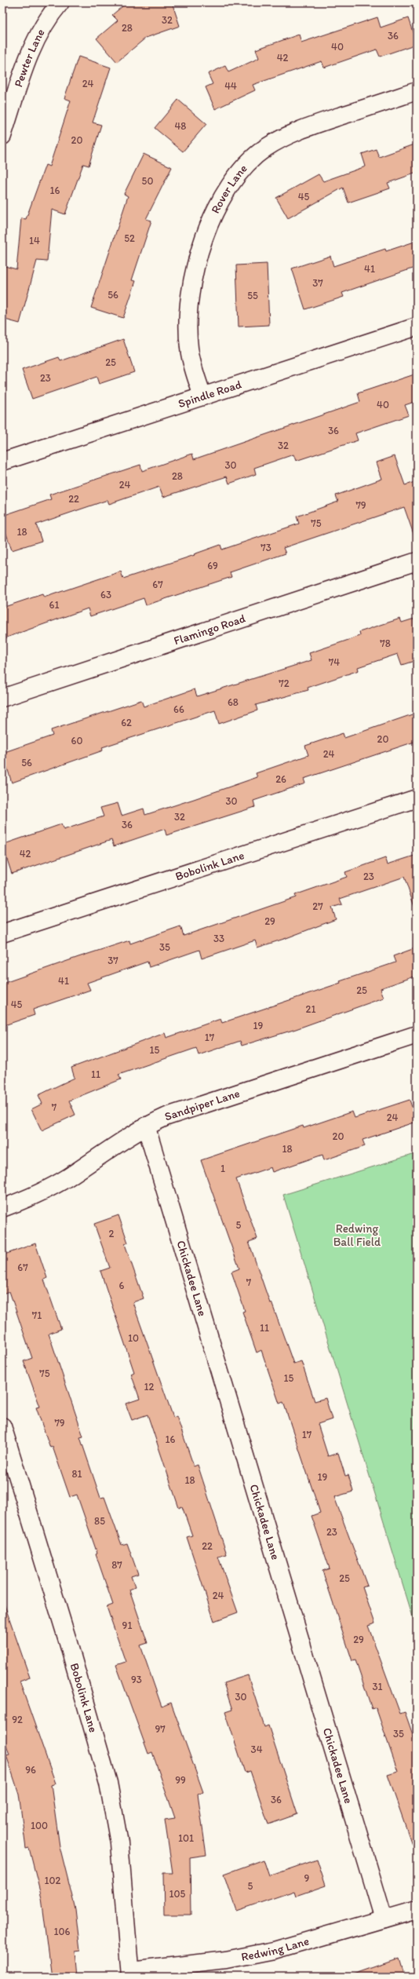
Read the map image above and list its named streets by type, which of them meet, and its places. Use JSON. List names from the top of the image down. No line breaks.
{"streets":{"street":["Pewter Lane","Rover Lane","Spindle Road","Flamingo Road","Bobolink Lane","Sandpiper Lane","Chickadee Lane","Redwing Lane"]},"crossings":[["Rover Lane","Spindle Road"],["Bobolink Lane","Redwing Lane"],["Sandpiper Lane","Chickadee Lane"],["Chickadee Lane","Redwing Lane"]],"parks":["Redwing Ball Field"],"house_numbers":["32","28","36","40","42","24","44","48","20","50","16","45","52","14","41","37","56","55","25","23","40","36","32","30","28","24","22","79","75","18","73","69","67","63","61","78","74","72","68","66","62","20","60","24","56","26","30","32","36","42","23","27","29","33","35","37","41","25","45","21","19","17","15","11","7","24","20","18","1","5","2","67","7","6","71","11","10","75","15","12","79","17","16","81","19","18","85","23","22","87","25","24","91","29","93","31","30","92","97","35","34","96","99","36","100","101","9","102","5","105","106"]}
